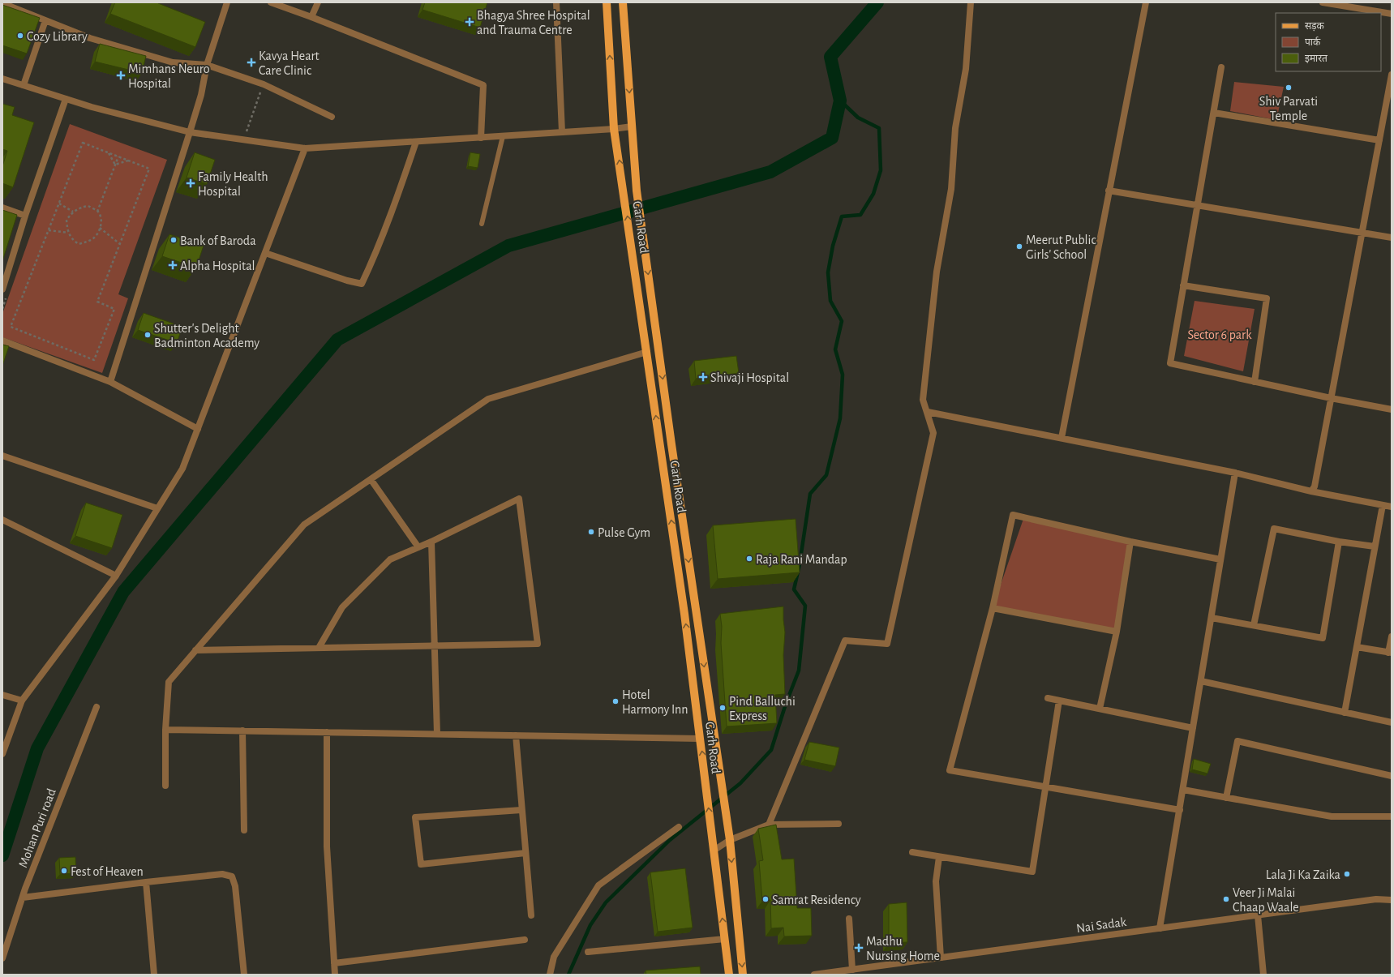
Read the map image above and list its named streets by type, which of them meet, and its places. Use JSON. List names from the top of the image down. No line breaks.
{"streets":{"main road":["Garh Road"],"street":["Mohan Puri road","Nai Sadak"]},"parks":["Sector 6 park"],"places":{"health":["Bhagya Shree Hospital and Trauma Centre","Kavya Heart Care Clinic","Mimhans Neuro Hospital","Family Health Hospital","Alpha Hospital","Shivaji Hospital","Madhu Nursing Home"],"other":["Cozy Library","Shiv Parvati Temple","Bank of Baroda","Meerut Public Girls' School","Shutter's Delight Badminton Academy","Pulse Gym","Raja Rani Mandap","Hotel Harmony Inn","Pind Balluchi Express","Fest of Heaven","Lala Ji Ka Zaika","Samrat Residency","Veer Ji Malai Chaap Waale"]},"legend":["सड़क","पार्क","इमारत"]}
